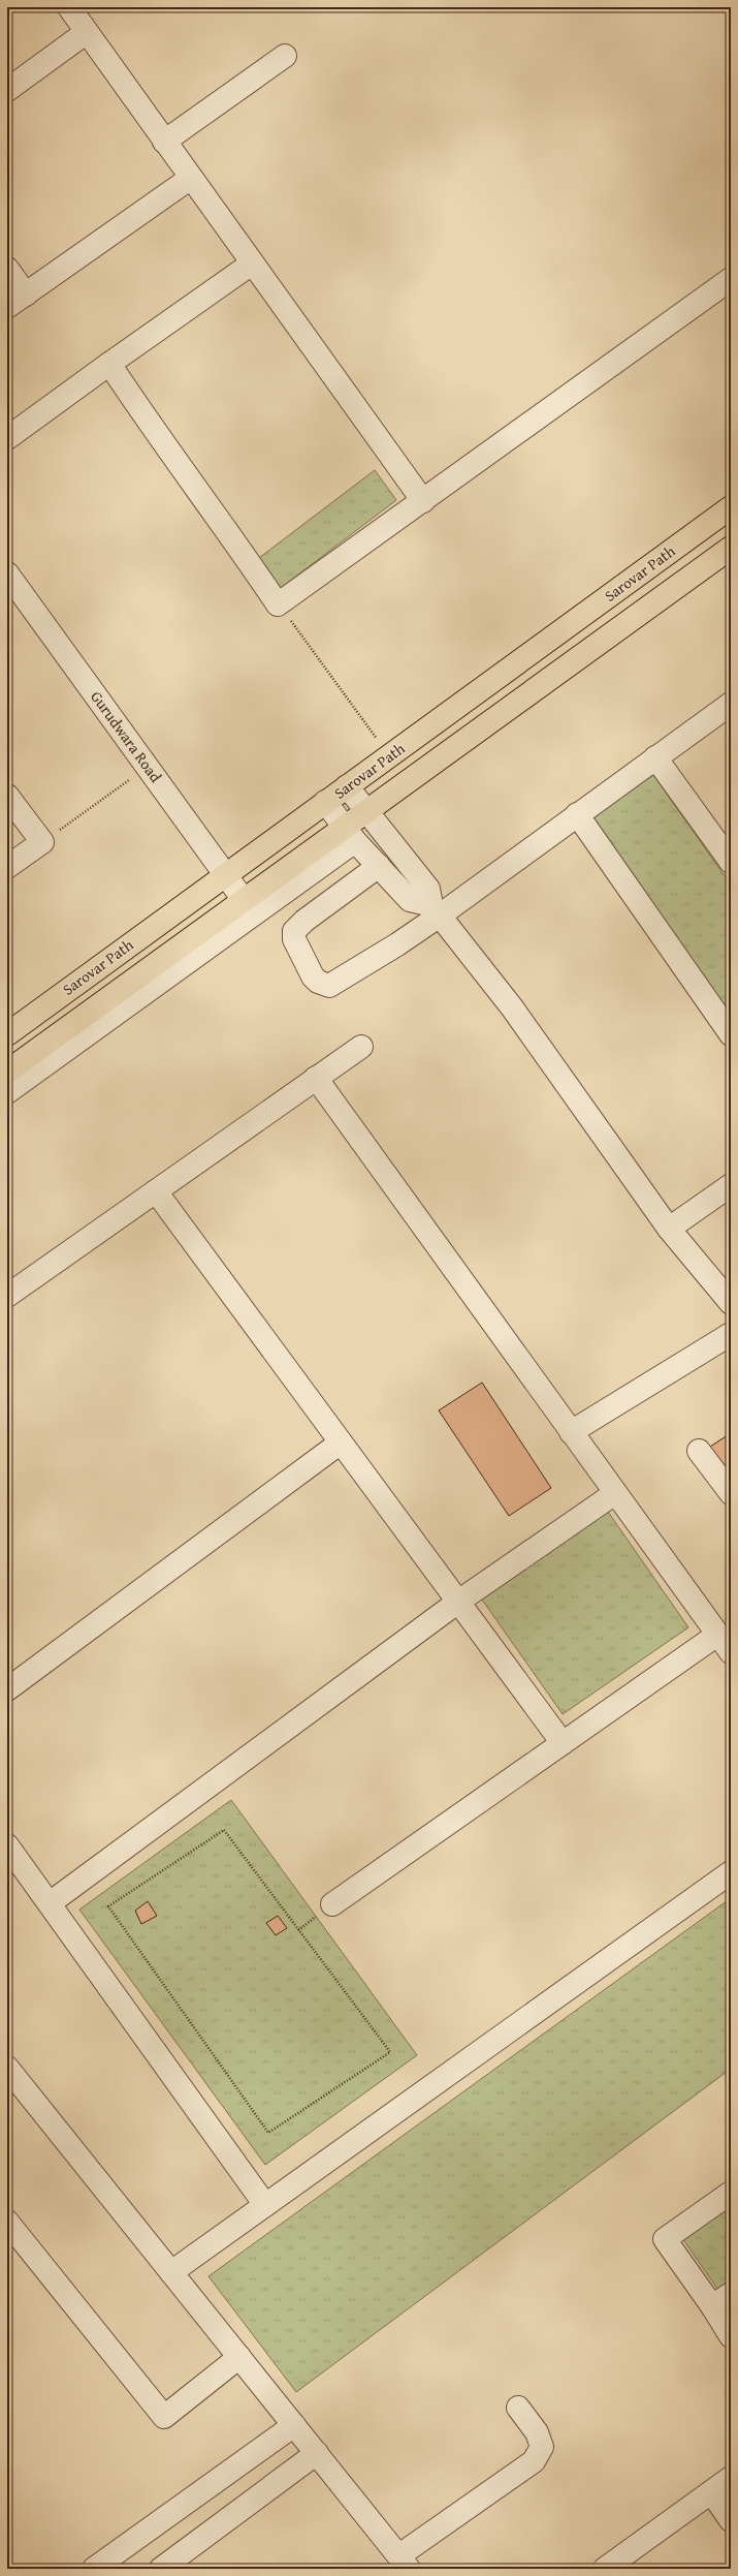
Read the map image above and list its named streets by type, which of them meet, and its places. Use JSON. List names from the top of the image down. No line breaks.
{"streets":{"main road":["Sarovar Path"],"street":["Gurudwara Road"]},"crossings":[["Sarovar Path","Gurudwara Road"]]}
